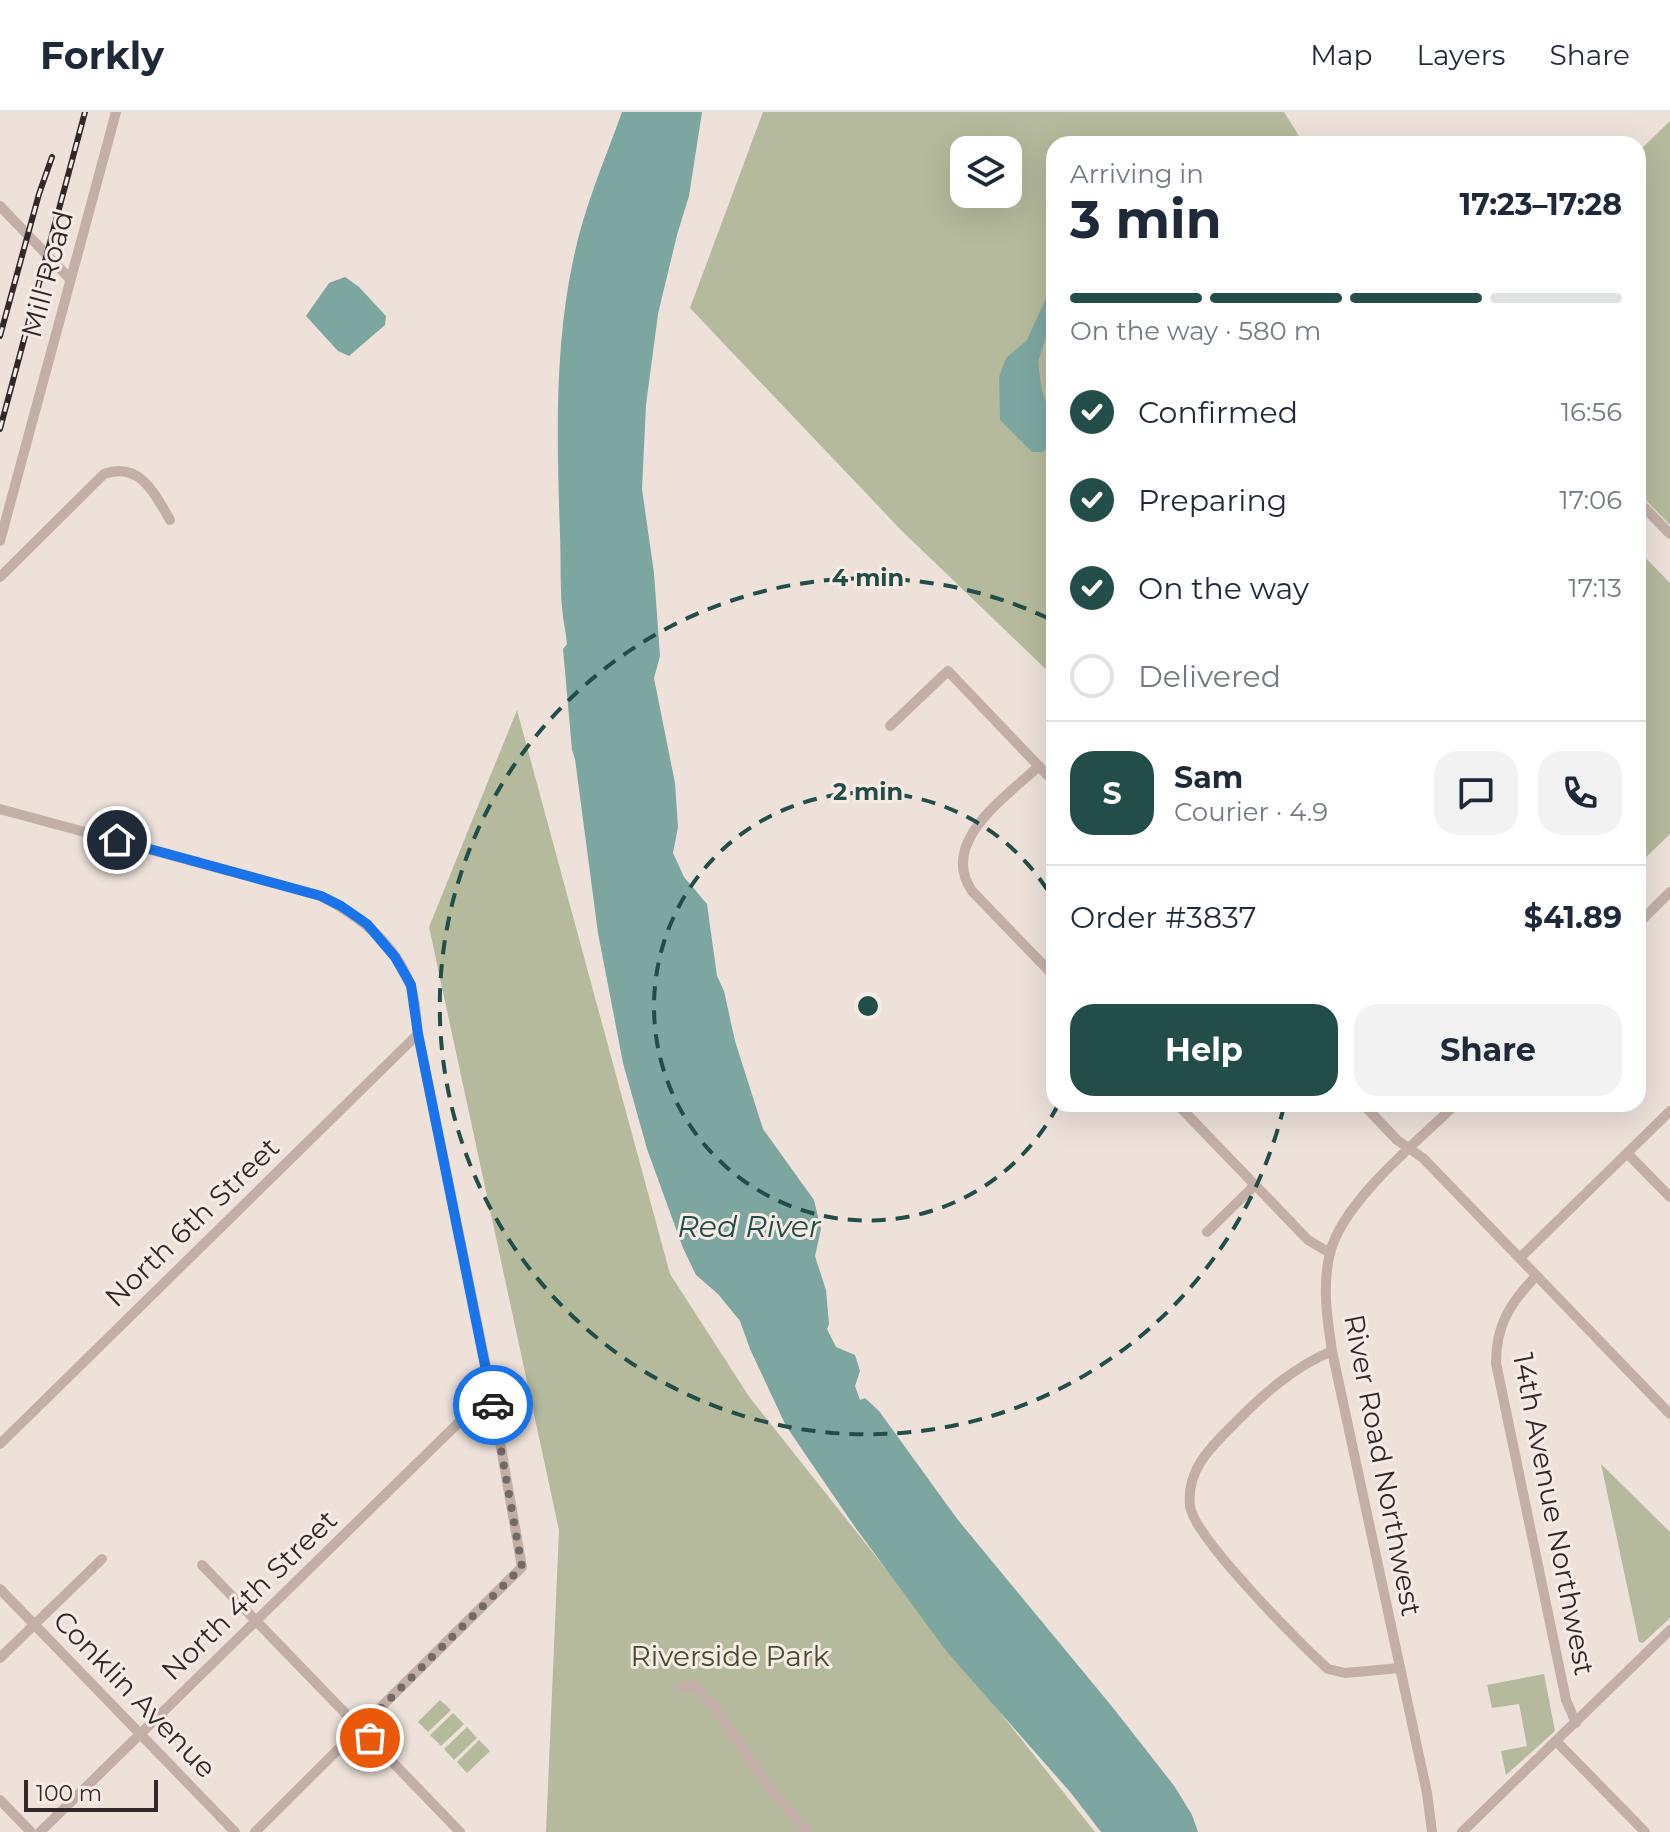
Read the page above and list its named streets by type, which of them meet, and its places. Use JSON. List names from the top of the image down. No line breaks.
{"streets":{"street":["Mill Road","North 6th Street","River Road Northwest","14th Avenue Northwest","North 4th Street","Conklin Avenue"]},"crossings":[["North 4th Street","Conklin Avenue"]],"water":["Red River"],"parks":["Riverside Park"],"scale_bar":"100 m","page":{"header":"Forkly","nav":["Map","Layers","Share"],"heading":["3 min","Arriving in","17:23–17:28"],"panel":["Sam","Courier · 4.9","Order #3837","$41.89"],"bar":"On the way · 580 m","list":[["Confirmed","16:56"],["Preparing","17:06"],["On the way","17:13"],"Delivered"],"round":"S","buttons":["Help","Share"],"scale":"100 m"},"rings":["4 min","2 min"]}
